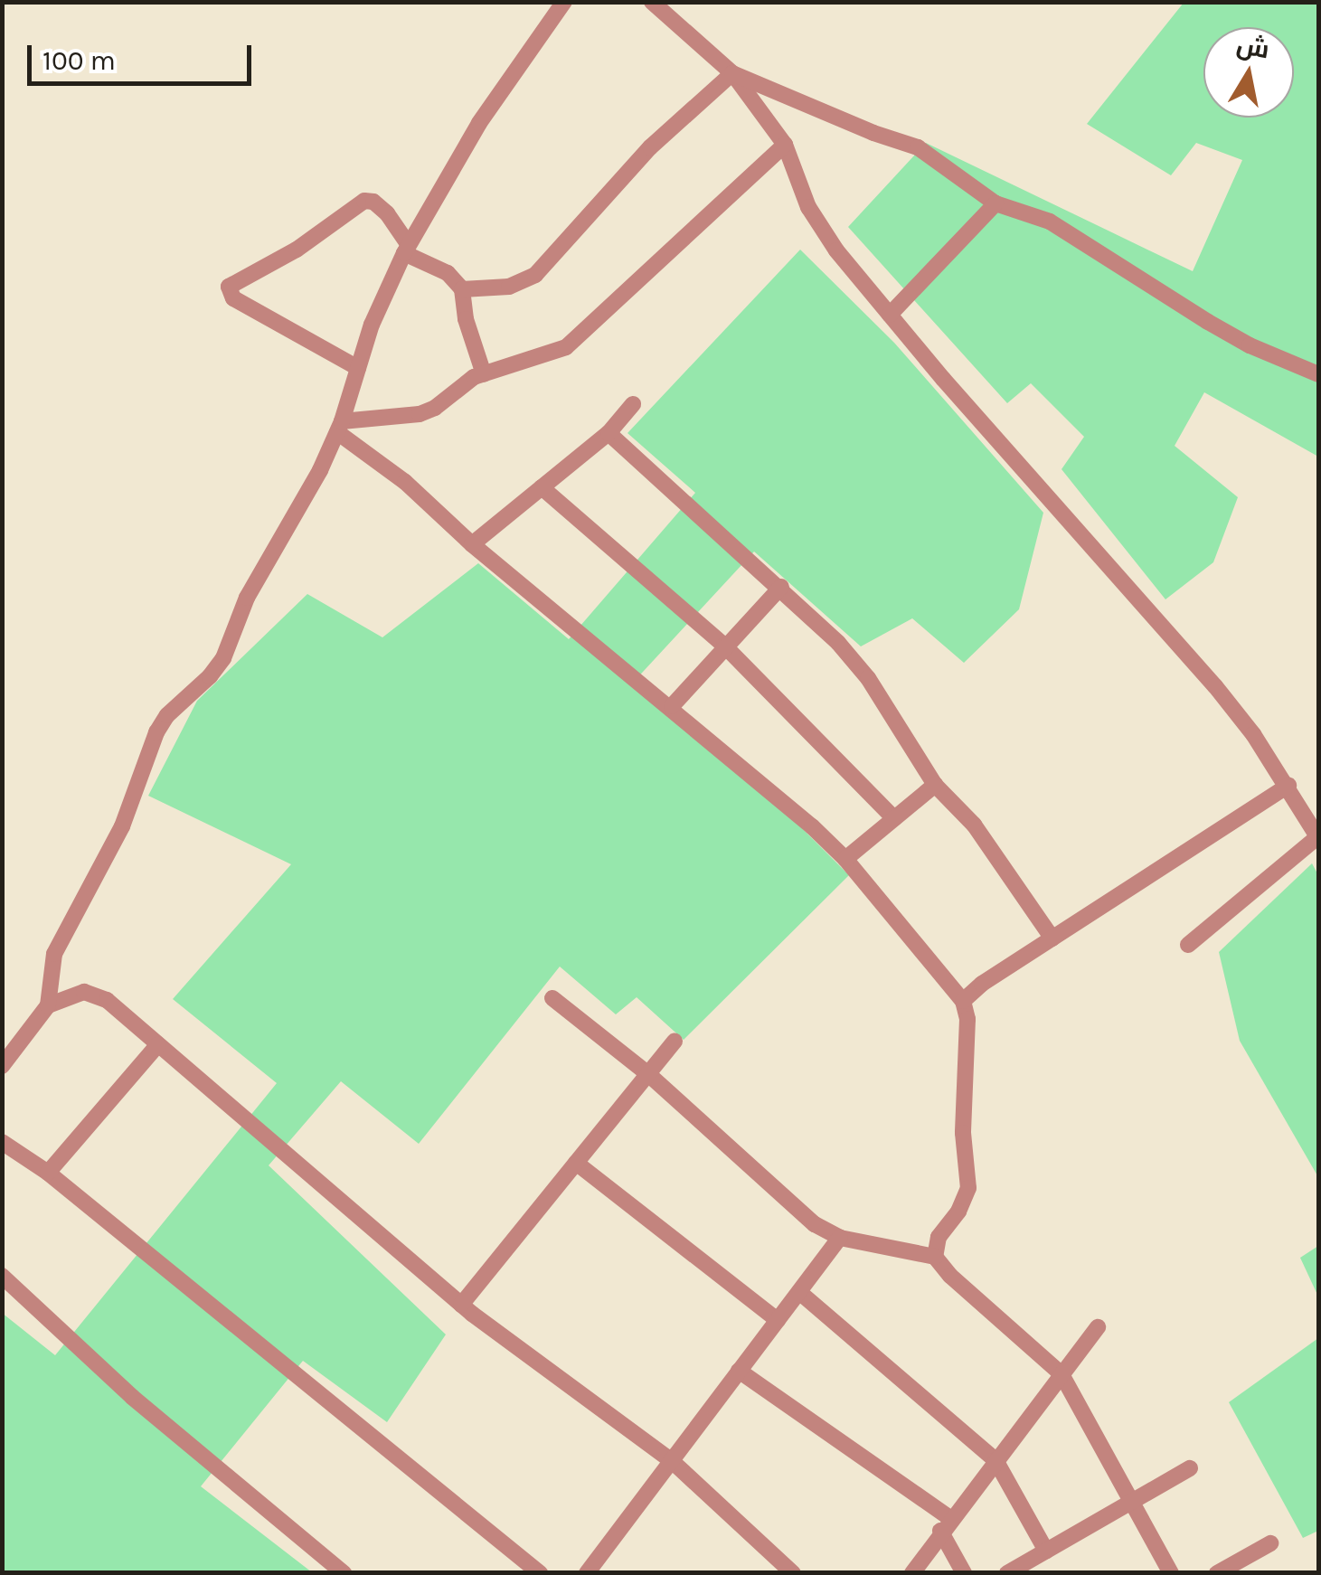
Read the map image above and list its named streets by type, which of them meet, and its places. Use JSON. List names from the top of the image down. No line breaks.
{"scale_bar":"100 m","north":"top"}
